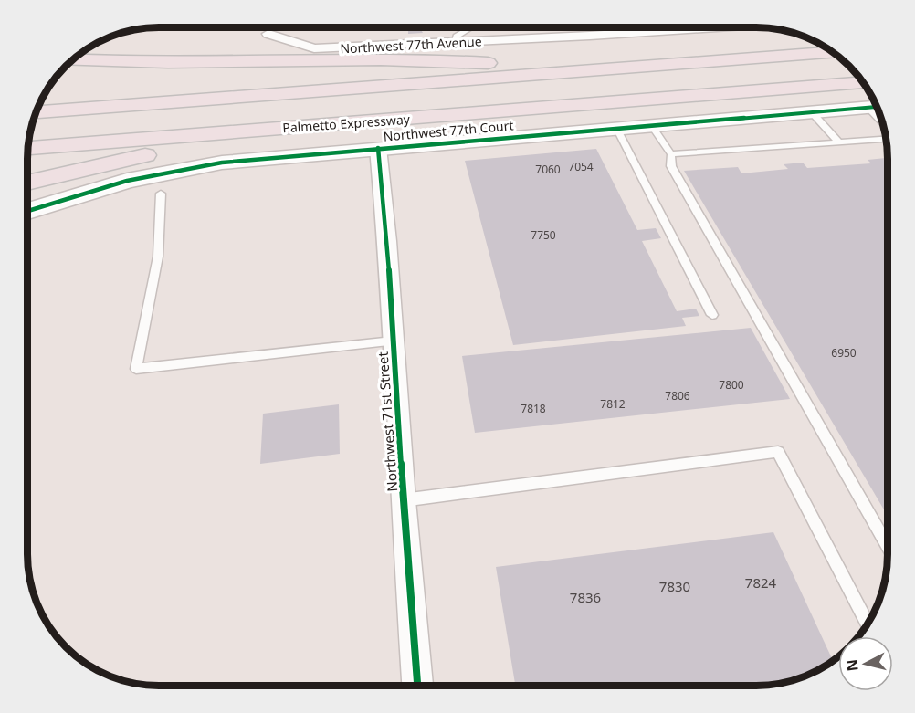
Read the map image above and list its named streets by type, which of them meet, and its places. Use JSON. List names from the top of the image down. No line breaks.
{"streets":{"highway":["Palmetto Expressway"],"street":["Northwest 77th Avenue","Northwest 77th Court","Northwest 71st Street"]},"crossings":[["Northwest 77th Court","Northwest 71st Street"]],"house_numbers":["7054","7060","7750","6950","7800","7806","7812","7818","7824","7830","7836"],"north":"left"}
